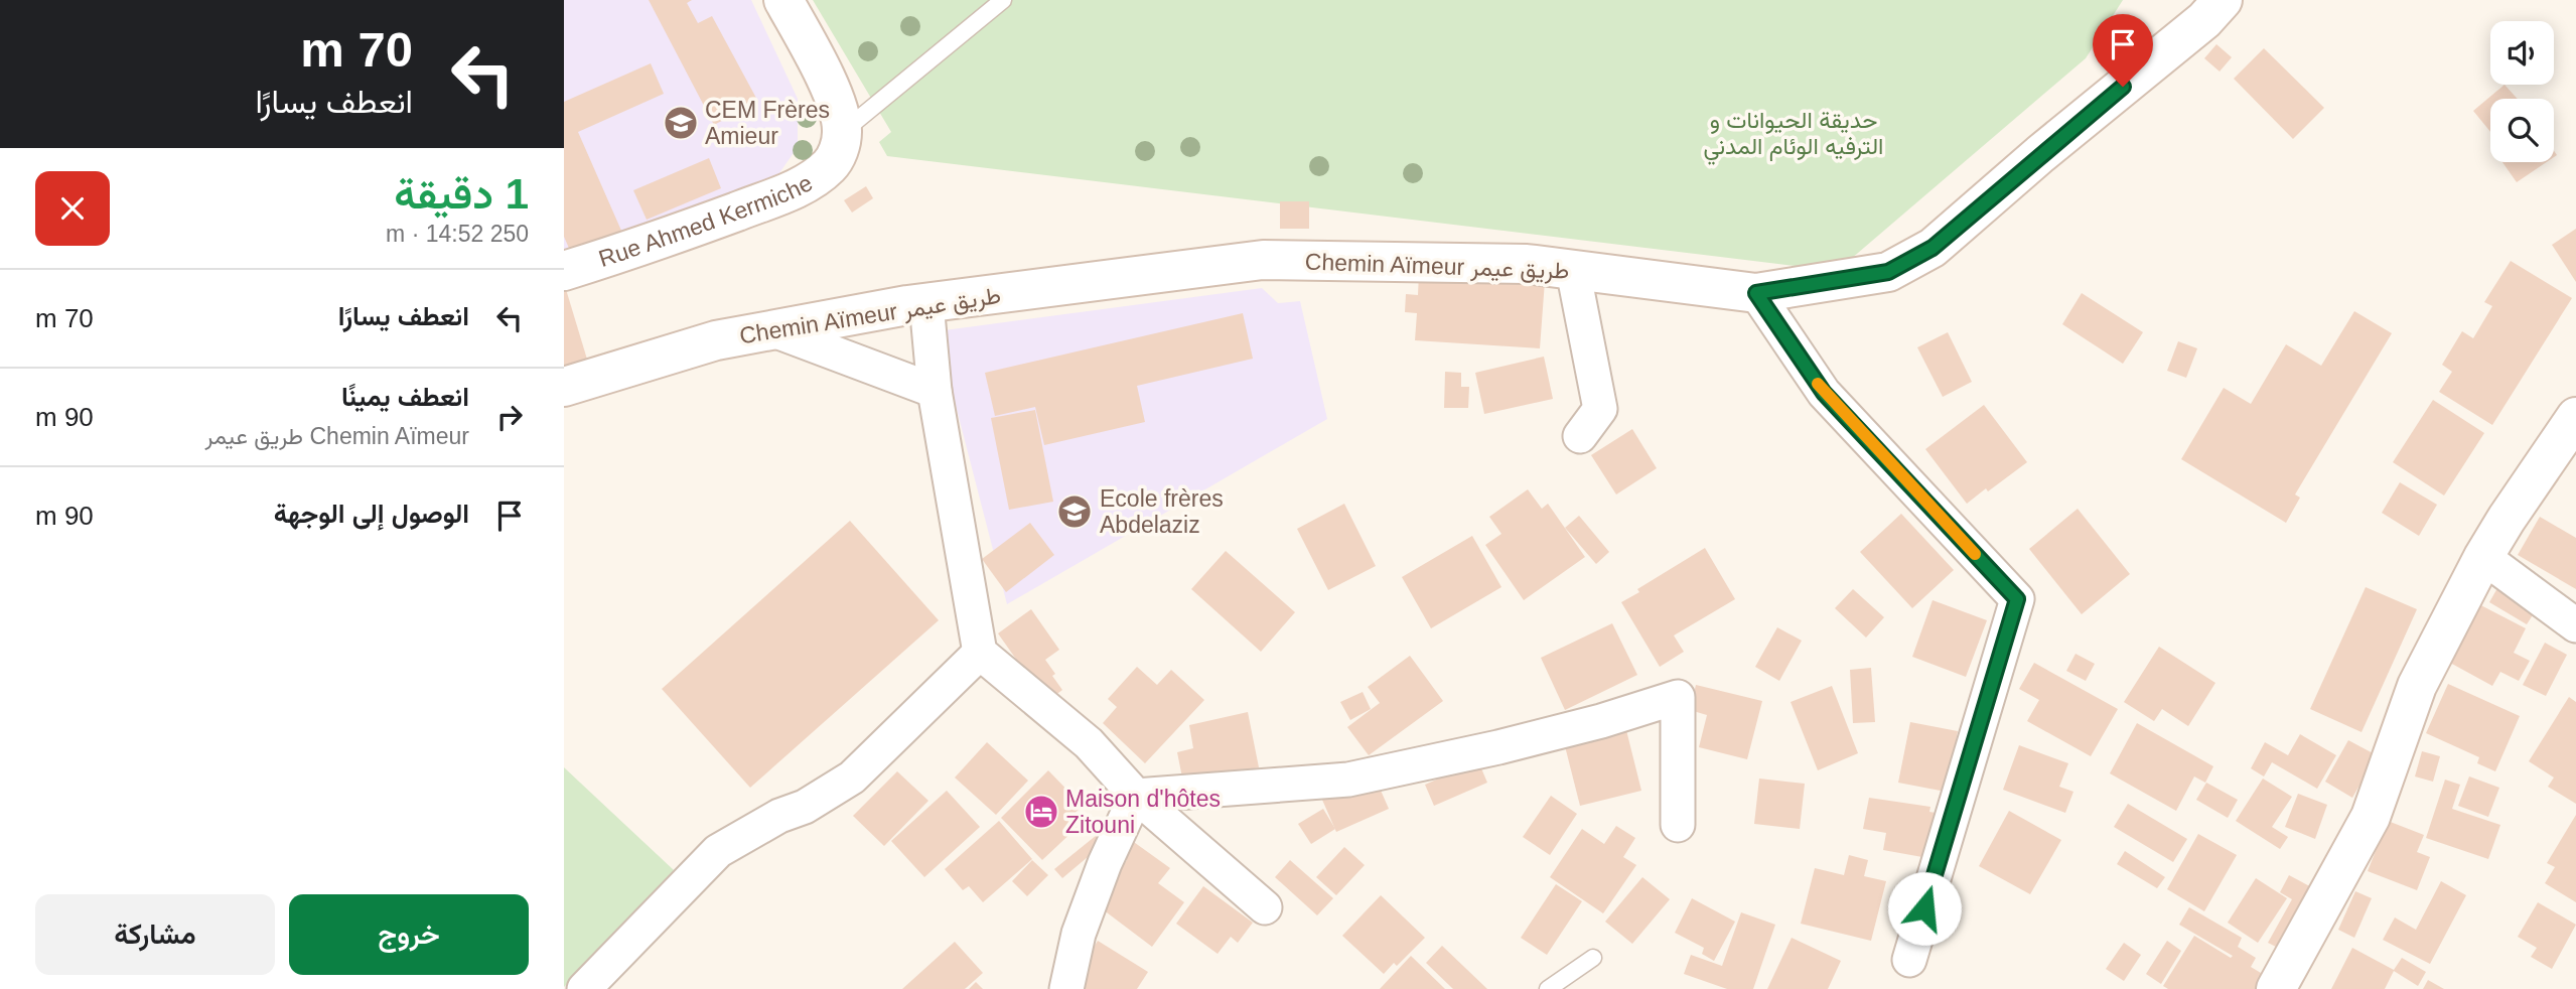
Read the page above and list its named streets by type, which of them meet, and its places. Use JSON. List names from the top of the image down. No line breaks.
{"streets":{"street":["Rue Ahmed Kermiche","Chemin Aïmeur طريق عيمر"]},"parks":["حديقة الحيوانات و الترفيه الوئام المدني"],"places":{"school or university":["CEM Frères Amieur","Ecole frères Abdelaziz"],"hotel":["Maison d'hôtes Zitouni"]},"page":{"turn":["70 m","انعطف يسارًا"],"heading":["1 دقيقة","250 m · 14:52"],"list":[{"name":"انعطف يسارًا","value":"70 m"},{"name":"انعطف يمينًا","note":"Chemin Aïmeur طريق عيمر","value":"90 m"},{"name":"الوصول إلى الوجهة","value":"90 m"}],"buttons":["خروج","مشاركة"]}}
